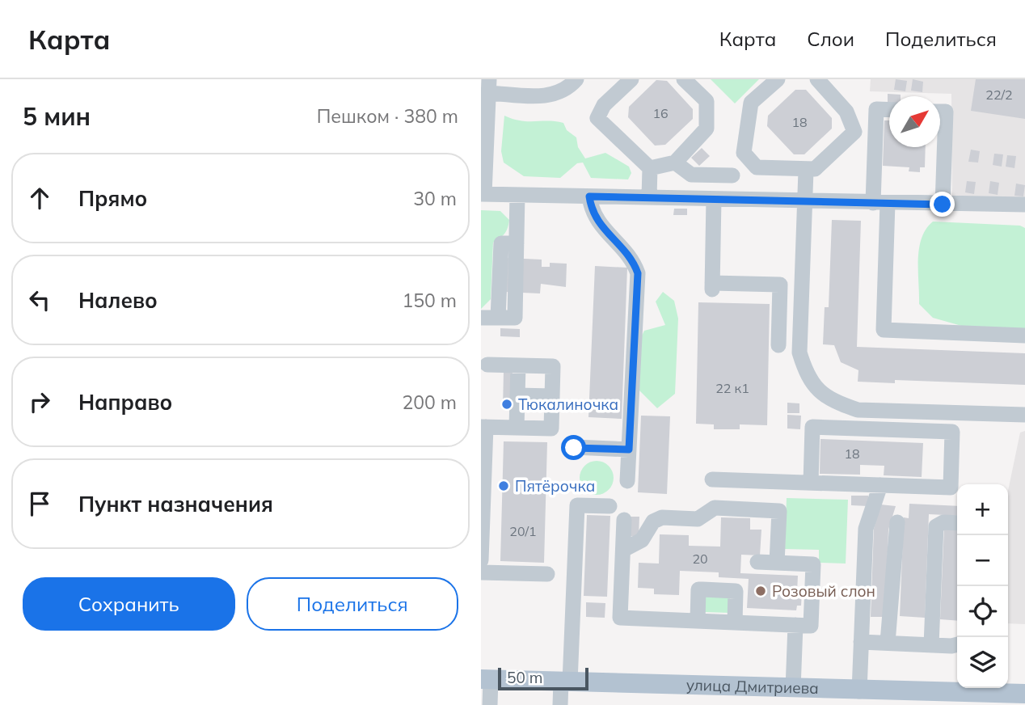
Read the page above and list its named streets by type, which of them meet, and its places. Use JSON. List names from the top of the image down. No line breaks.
{"streets":{"main road":["улица Дмитриева"]},"places":["Тюкалиночка","Пятёрочка","Розовый слон"],"house_numbers":["22/2","16","18","22 к1","18","20/1","20"],"scale_bar":"50 m","north":"top right","page":{"header":"Карта","nav":["Карта","Слои","Поделиться"],"heading":["5 мин","Пешком · 380 m"],"list":[["Прямо","30 m"],["Налево","150 m"],["Направо","200 m"],"Пункт назначения"],"map_buttons":["+","−"],"buttons":["Сохранить","Поделиться"],"scale":"50 m"}}
